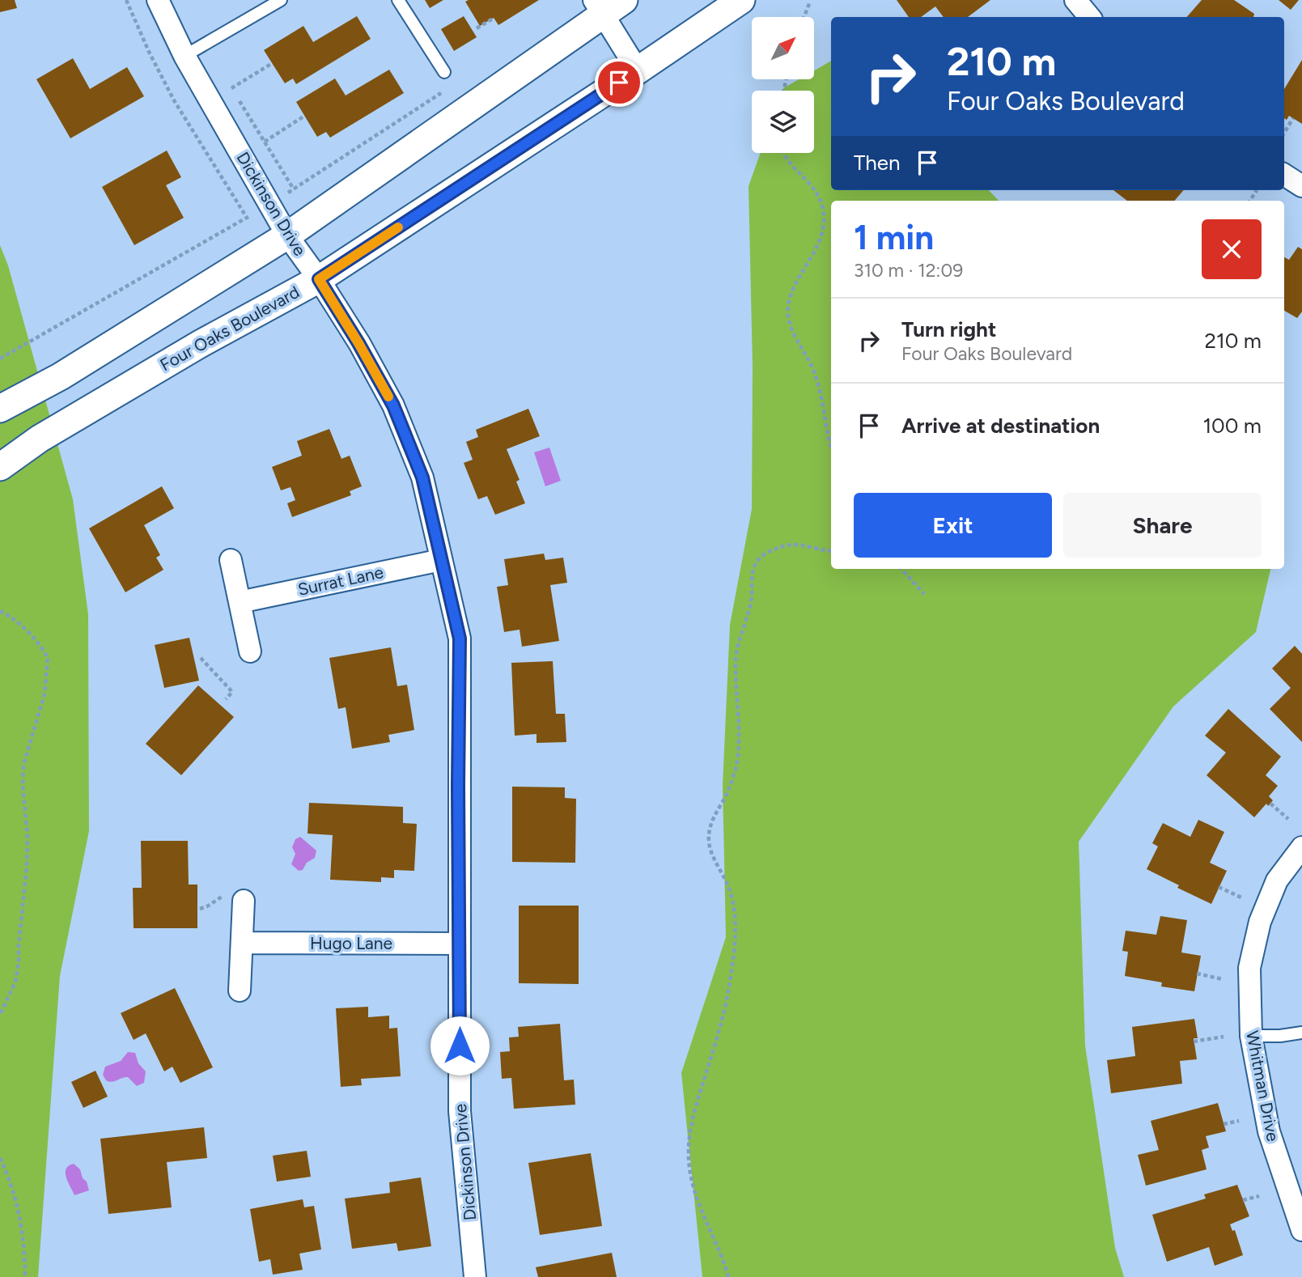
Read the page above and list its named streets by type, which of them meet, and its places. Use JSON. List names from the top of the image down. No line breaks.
{"streets":{"street":["Dickinson Drive","Four Oaks Boulevard","Surrat Lane","Hugo Lane","Whitman Drive"]},"crossings":[["Dickinson Drive","Four Oaks Boulevard"],["Dickinson Drive","Surrat Lane"],["Dickinson Drive","Hugo Lane"]],"north":"top right","page":{"turn":["210 m","Four Oaks Boulevard"],"then":"Then","heading":["1 min","310 m · 12:09"],"list":[{"name":"Turn right","note":"Four Oaks Boulevard","value":"210 m"},{"name":"Arrive at destination","value":"100 m"}],"buttons":["Exit","Share"]}}
